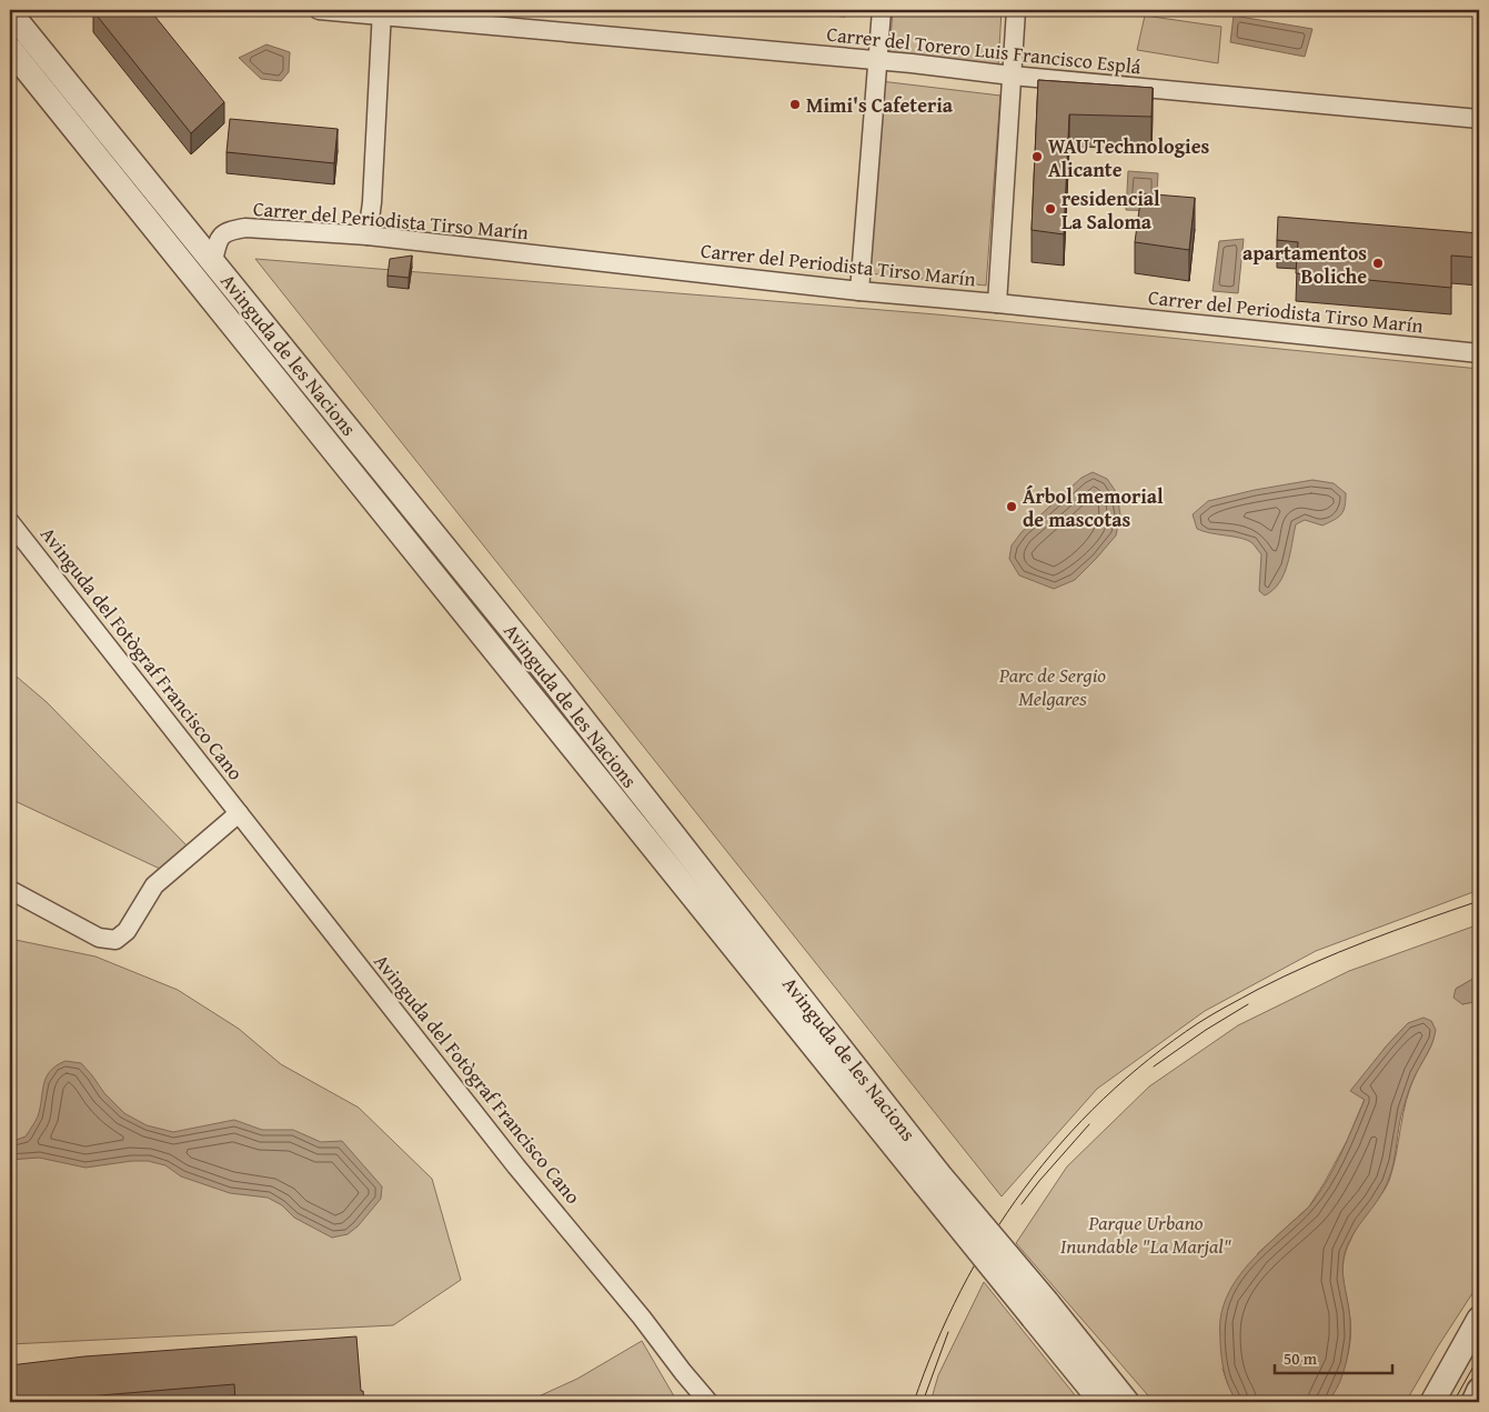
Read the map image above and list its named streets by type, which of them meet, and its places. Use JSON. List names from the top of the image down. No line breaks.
{"streets":{"street":["Carrer del Torero Luis Francisco Esplá","Carrer del Periodista Tirso Marín","Avinguda de les Nacions","Avinguda del Fotògraf Francisco Cano"]},"crossings":[["Carrer del Periodista Tirso Marín","Avinguda de les Nacions"]],"parks":["Parc de Sergio Melgares","Parque Urbano Inundable \"La Marjal\""],"places":["Mimi's Cafeteria","WAU Technologies Alicante","residencial La Saloma","apartamentos Boliche","Árbol memorial de mascotas"],"scale_bar":"50 m"}
